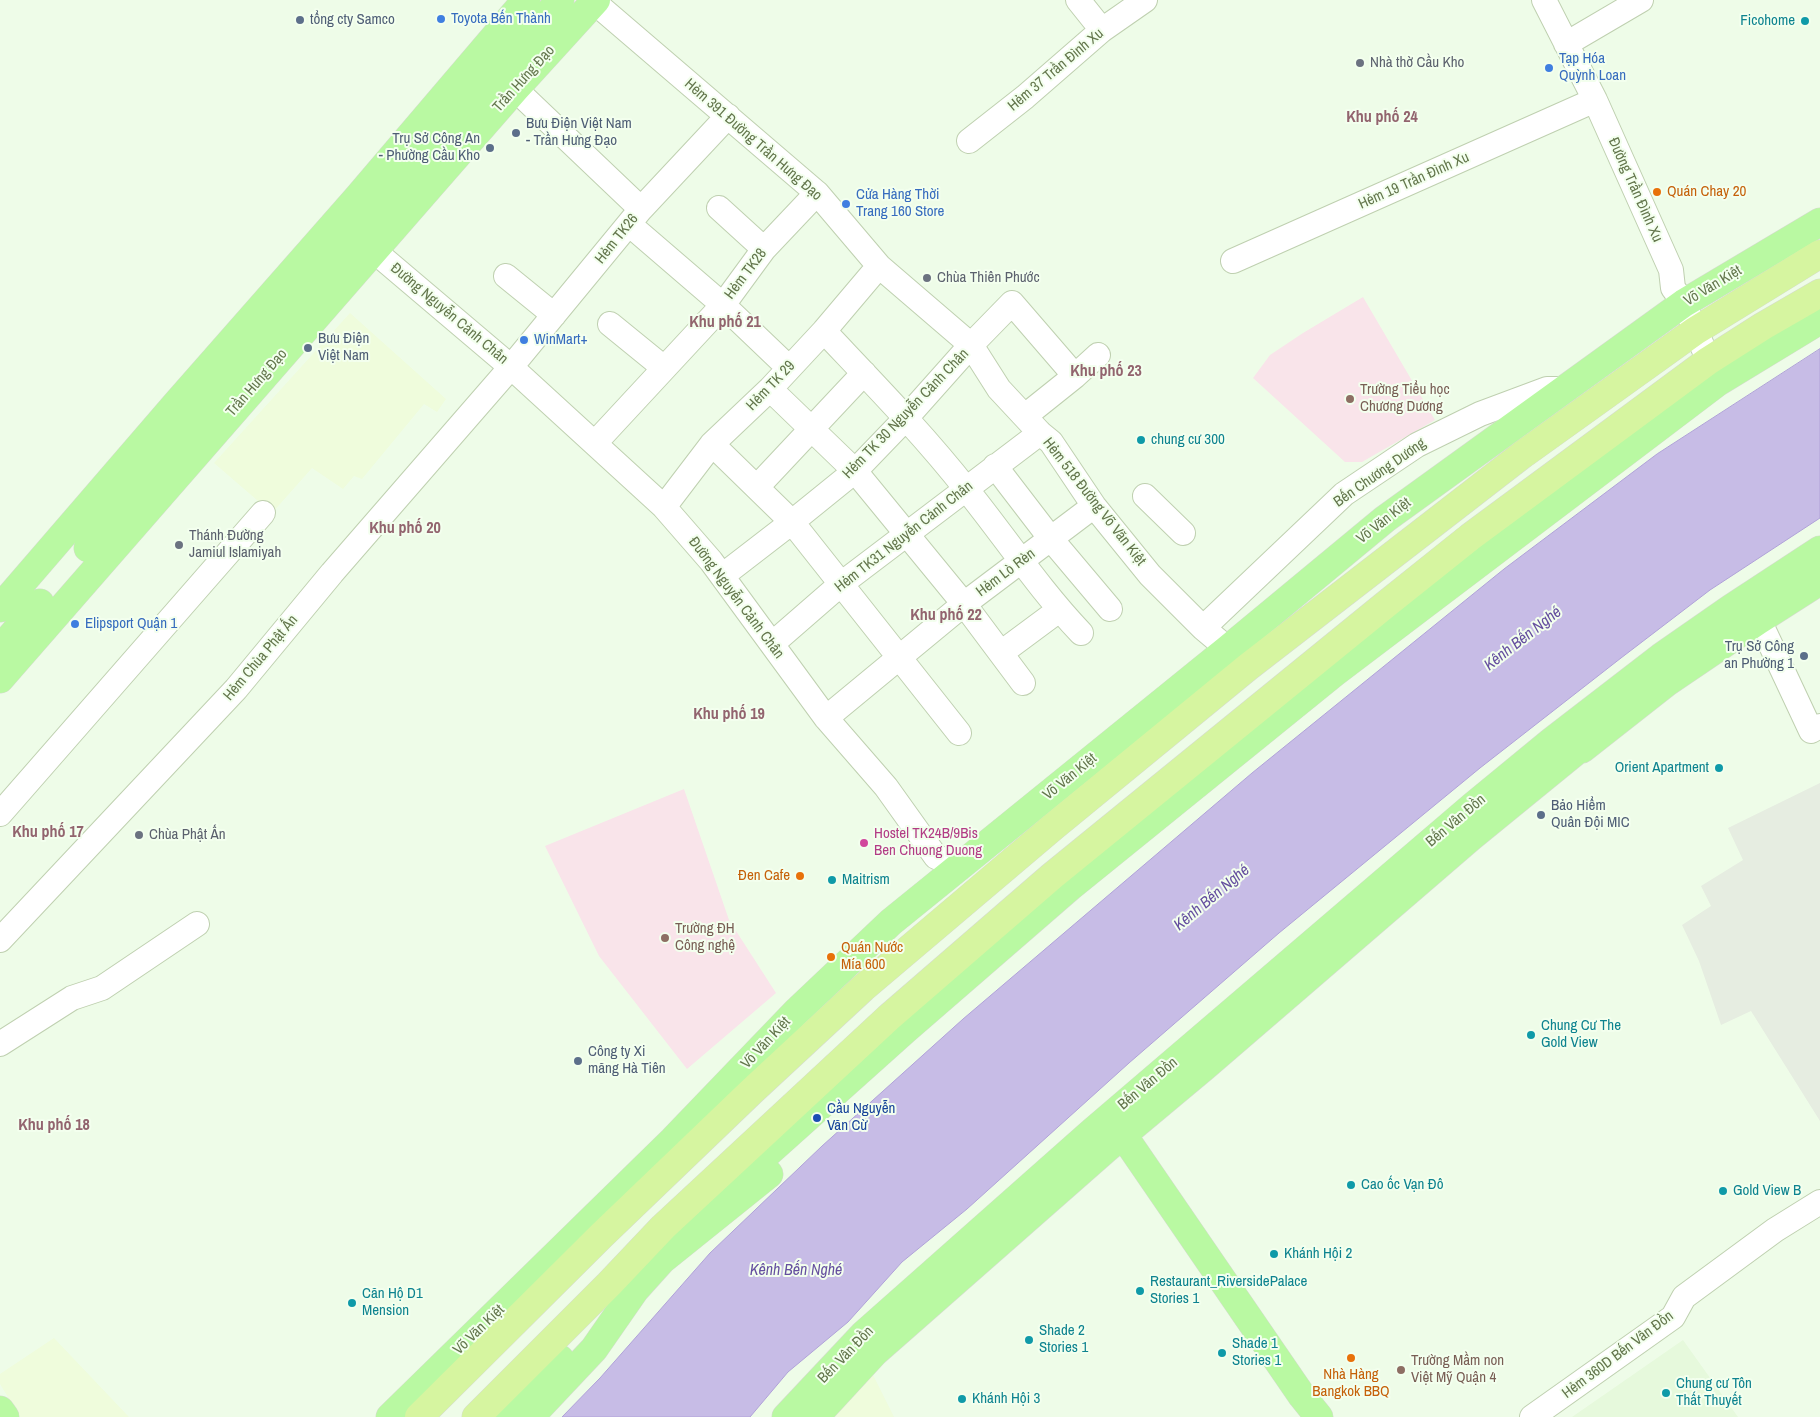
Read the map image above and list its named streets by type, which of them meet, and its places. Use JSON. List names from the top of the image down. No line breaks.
{"streets":{"highway":["Võ Văn Kiệt"],"main road":["Trần Hưng Đạo","Bến Vân Đồn"],"street":["Hẻm 37 Trần Ðình Xu","Hẻm 391 Đường Trần Hưng Ðạo","Hẻm 19 Trần Ðình Xu","Đường Trần Ðình Xu","Hẻm TK26","Hẻm TK28","Đường Nguyễn Cảnh Chân","Hẻm TK 29","Hẻm TK 30 Nguyễn Cảnh Chân","Bến Chương Dương","Hẻm 518 Đường Võ Văn Kiệt","Hẻm TK31 Nguyễn Cảnh Chân","Hẻm Lò Rèn","Hẻm Chùa Phật Ấn","Hẻm 360D Bến Vân Đồn"]},"crossings":[["Trần Hưng Đạo","Hẻm 391 Đường Trần Hưng Ðạo"],["Trần Hưng Đạo","Đường Nguyễn Cảnh Chân"],["Hẻm 391 Đường Trần Hưng Ðạo","Hẻm TK26"],["Hẻm 391 Đường Trần Hưng Ðạo","Hẻm TK28"],["Hẻm 391 Đường Trần Hưng Ðạo","Hẻm TK 29"],["Hẻm 391 Đường Trần Hưng Ðạo","Hẻm TK 30 Nguyễn Cảnh Chân"],["Hẻm 391 Đường Trần Hưng Ðạo","Hẻm 518 Đường Võ Văn Kiệt"],["Hẻm 19 Trần Ðình Xu","Đường Trần Ðình Xu"],["Đường Trần Ðình Xu","Võ Văn Kiệt"],["Hẻm TK26","Đường Nguyễn Cảnh Chân"],["Hẻm TK26","Hẻm Chùa Phật Ấn"],["Hẻm TK28","Đường Nguyễn Cảnh Chân"],["Võ Văn Kiệt","Đường Nguyễn Cảnh Chân"],["Võ Văn Kiệt","Bến Chương Dương"],["Võ Văn Kiệt","Hẻm 518 Đường Võ Văn Kiệt"],["Đường Nguyễn Cảnh Chân","Hẻm TK 29"],["Đường Nguyễn Cảnh Chân","Hẻm TK 30 Nguyễn Cảnh Chân"],["Đường Nguyễn Cảnh Chân","Hẻm TK31 Nguyễn Cảnh Chân"],["Đường Nguyễn Cảnh Chân","Hẻm Lò Rèn"],["Đường Nguyễn Cảnh Chân","Hẻm Chùa Phật Ấn"],["Hẻm TK 30 Nguyễn Cảnh Chân","Hẻm 518 Đường Võ Văn Kiệt"],["Hẻm TK 30 Nguyễn Cảnh Chân","Hẻm TK31 Nguyễn Cảnh Chân"],["Bến Chương Dương","Hẻm 518 Đường Võ Văn Kiệt"],["Hẻm 518 Đường Võ Văn Kiệt","Hẻm TK31 Nguyễn Cảnh Chân"],["Hẻm 518 Đường Võ Văn Kiệt","Hẻm Lò Rèn"]],"districts":["Khu phố 24","Khu phố 21","Khu phố 23","Khu phố 20","Khu phố 22","Khu phố 19","Khu phố 17","Khu phố 18"],"water":["Kênh Bến Nghé"],"places":["Toyota Bến Thành","tổng cty Samco","Ficohome","Nhà thờ Cầu Kho","Tạp Hóa Quỳnh Loan","Bưu Điện Việt Nam - Trần Hưng Đạo","Trụ Sở Công An - Phường Cầu Kho","Quán Chay 20","Cửa Hàng Thời Trang 160 Store","Chùa Thiên Phước","WinMart+","Bưu Điện Việt Nam","Trường Tiểu học Chương Dương","chung cư 300","Thánh Đường Jamiul Islamiyah","Elipsport Quận 1","Trụ Sở Công an Phường 1","Orient Apartment","Bảo Hiểm Quân Đội MIC","Chùa Phật Ấn","Hostel TK24B/9Bis Ben Chuong Duong","Đen Cafe","Maitrism","Trường ĐH Công nghệ","Quán Nước Mía 600","Chung Cư The Gold View","Công ty Xi măng Hà Tiên","Cầu Nguyễn Văn Cừ","Cao ốc Vạn Đô","Gold View B","Khánh Hội 2","Restaurant_RiversidePalace Stories 1","Căn Hộ D1 Mension","Shade 2 Stories 1","Shade 1 Stories 1","Nhà Hàng Bangkok BBQ","Trường Mầm non Việt Mỹ Quận 4","Chung cư Tôn Thất Thuyết","Khánh Hội 3"]}
